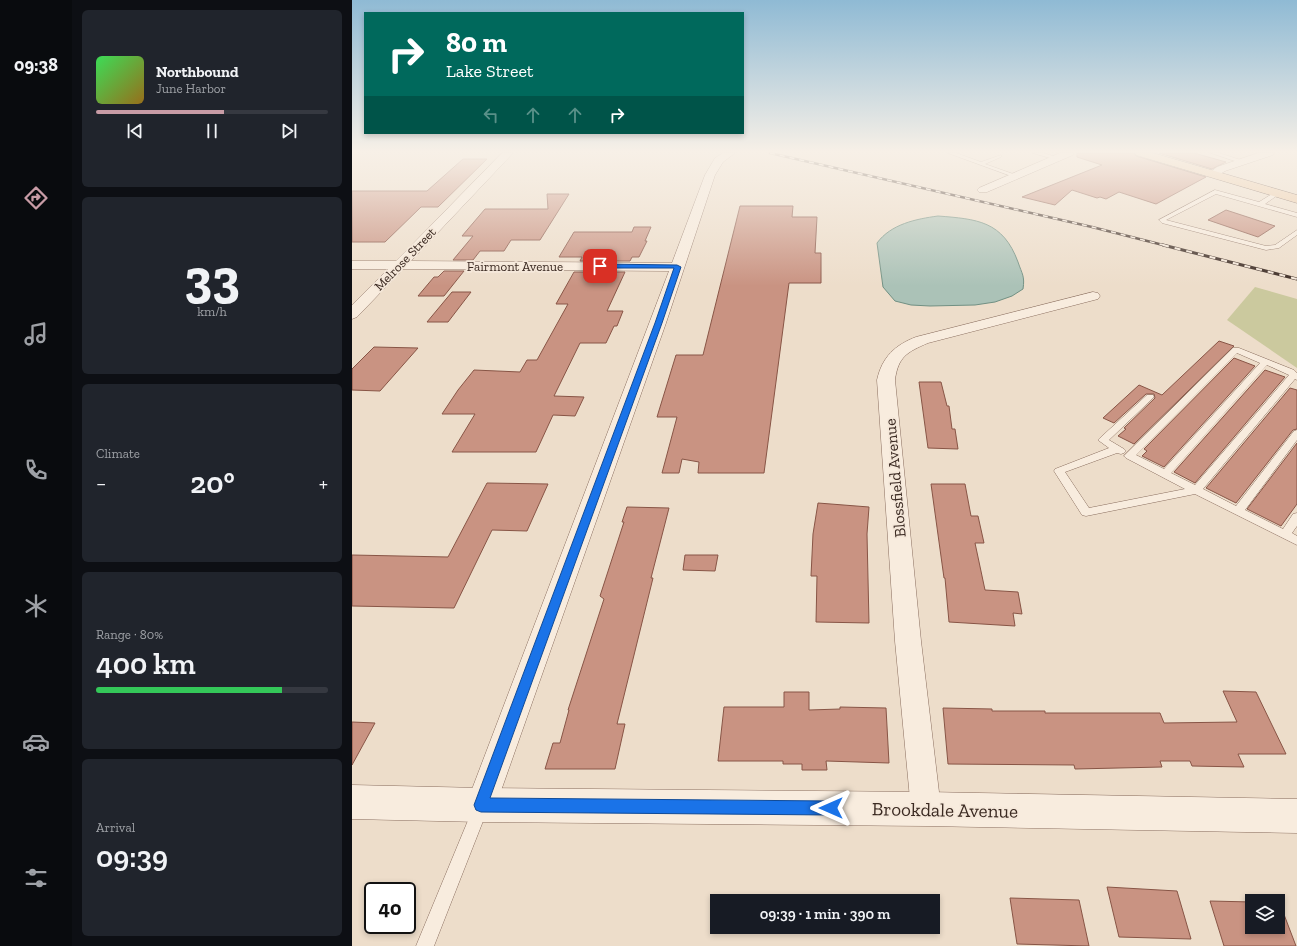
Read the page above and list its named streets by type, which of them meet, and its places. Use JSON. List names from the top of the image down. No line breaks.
{"streets":{"street":["Melrose Street","Fairmont Avenue","Blossfield Avenue","Brookdale Avenue"]},"crossings":[["Melrose Street","Fairmont Avenue"],["Blossfield Avenue","Brookdale Avenue"]],"page":{"tabs":"09:38","turn":["80 m","Lake Street"],"song":["Northbound","June Harbor"],"tile":[["33","km/h"],"Climate",["Range · 80%","400 km"],["Arrival","09:39"]],"heat":["−","20°","+"],"limit":"40","trip":"09:39 · 1 min · 390 m"}}
